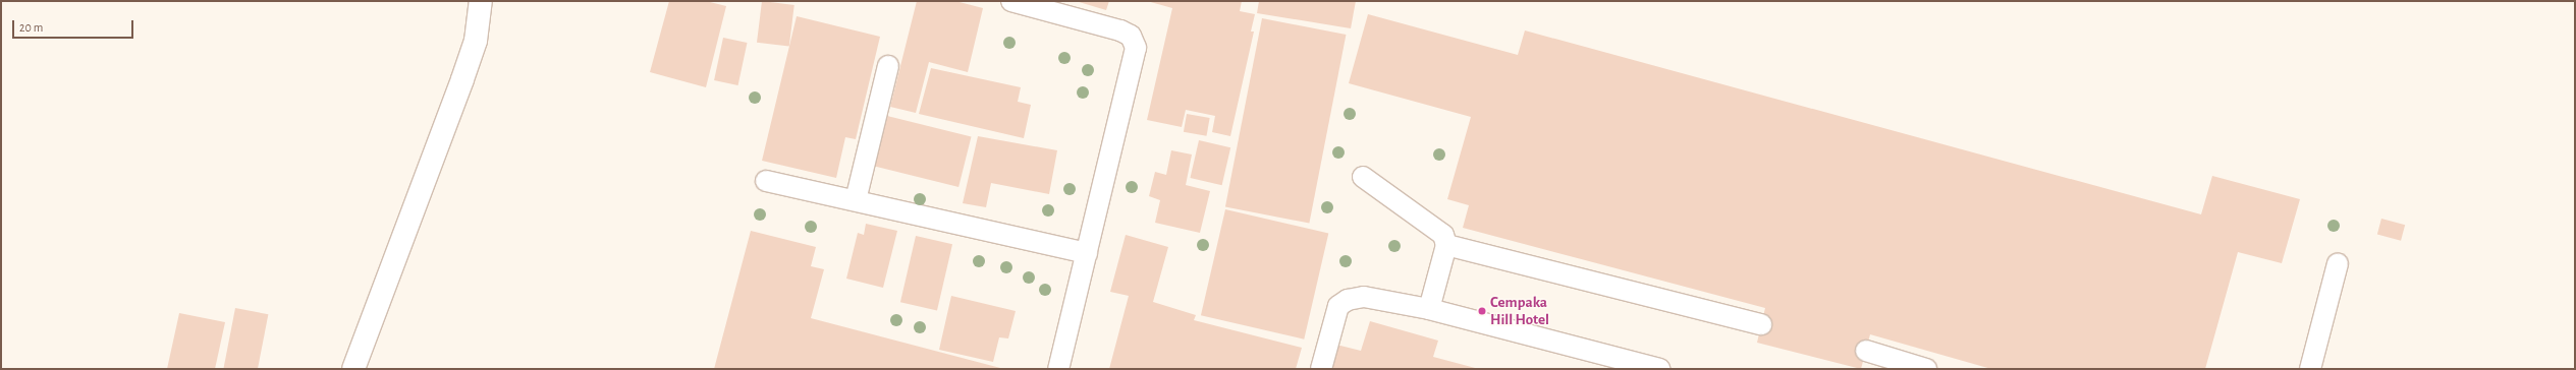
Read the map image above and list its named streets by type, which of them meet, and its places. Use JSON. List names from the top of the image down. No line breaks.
{"places":["Cempaka Hill Hotel"],"scale_bar":"20 m"}
